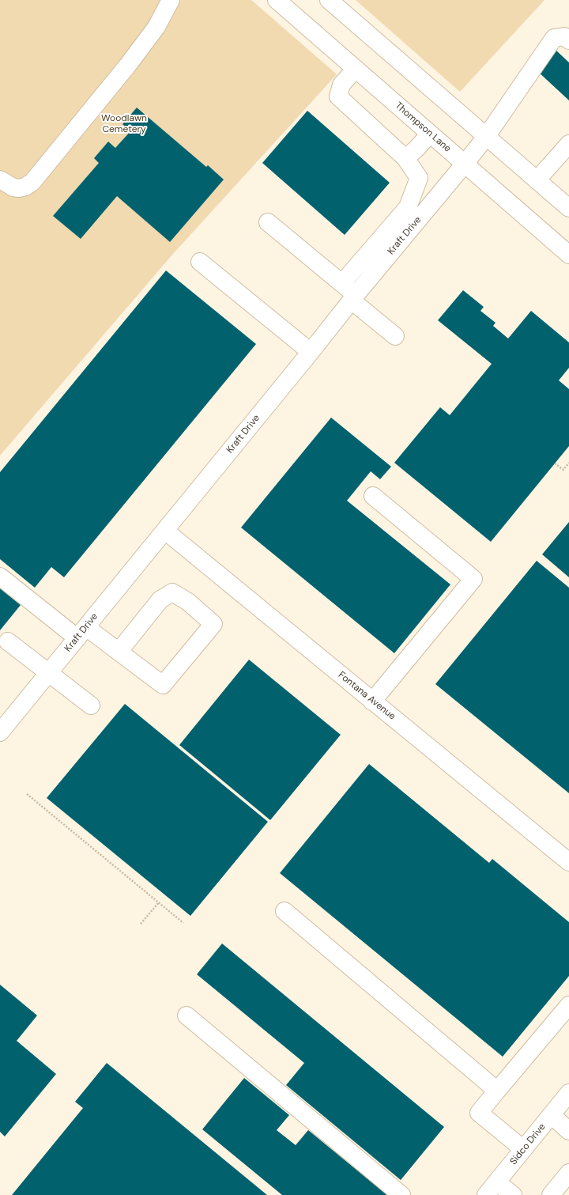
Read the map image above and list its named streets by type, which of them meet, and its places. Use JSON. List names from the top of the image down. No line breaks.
{"streets":{"street":["Thompson Lane","Kraft Drive","Fontana Avenue","Sidco Drive"]},"crossings":[["Thompson Lane","Kraft Drive"],["Kraft Drive","Fontana Avenue"]],"parks":["Woodlawn Cemetery"]}
